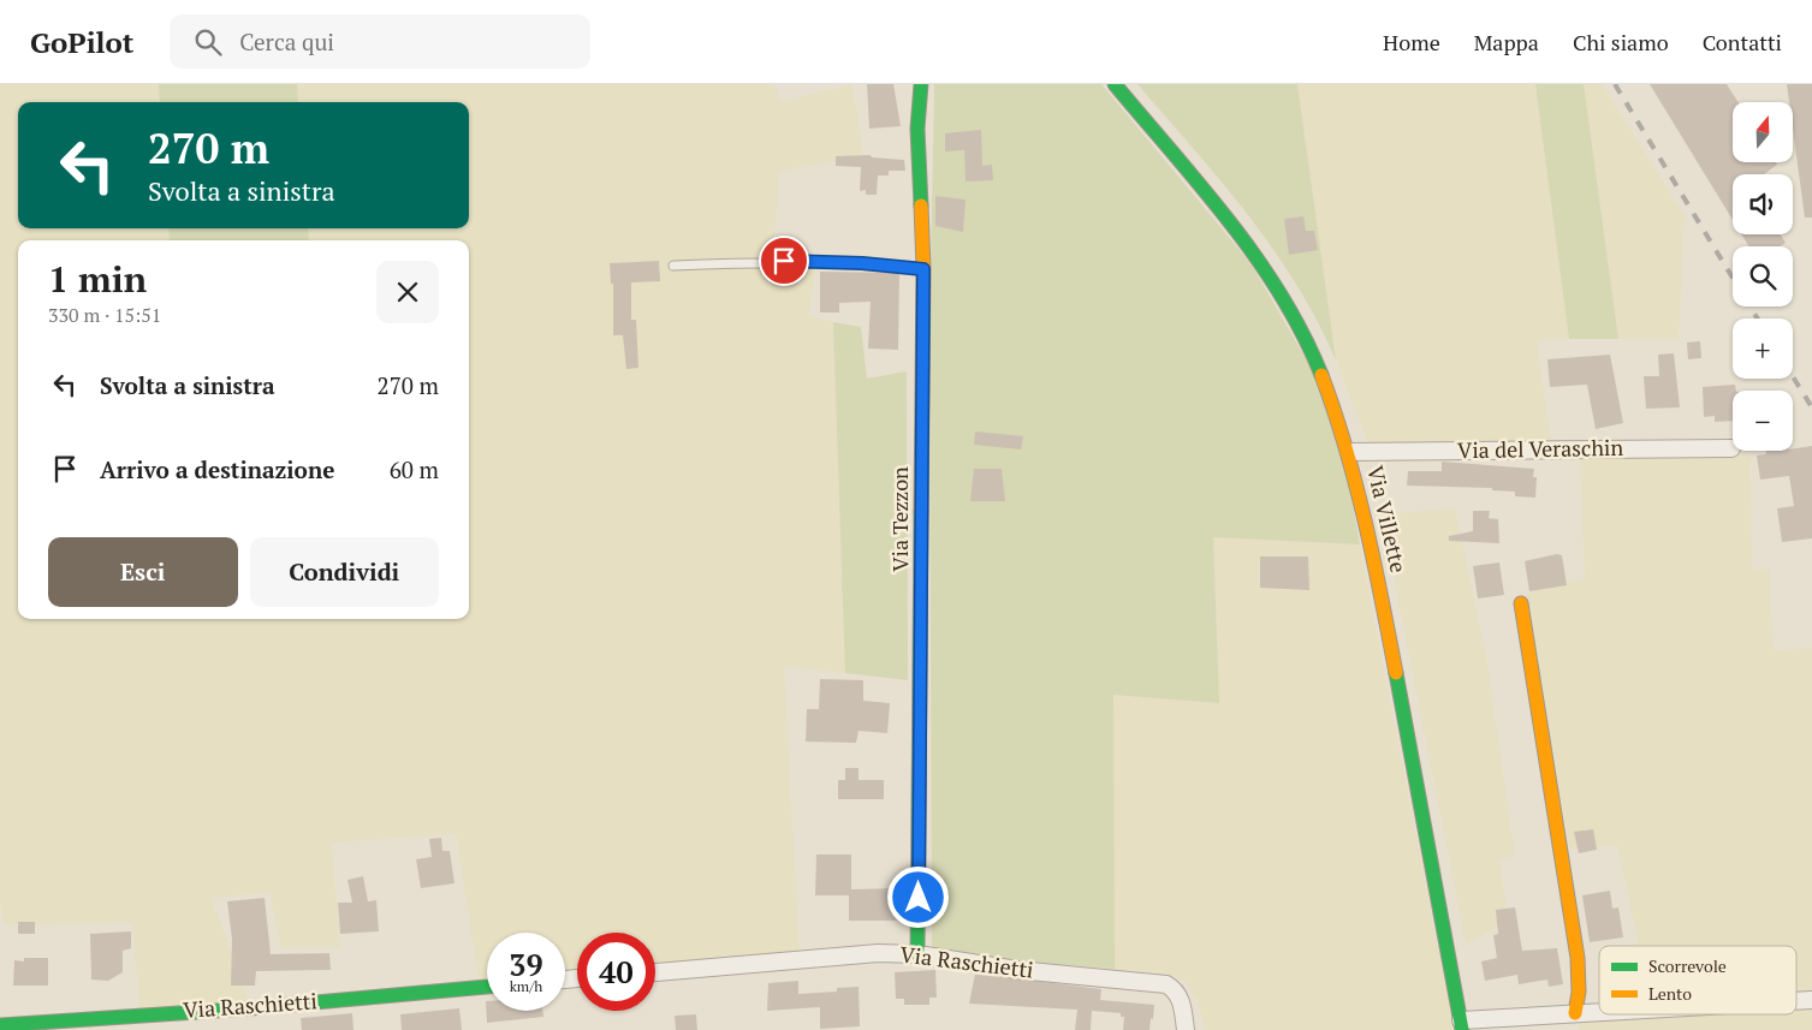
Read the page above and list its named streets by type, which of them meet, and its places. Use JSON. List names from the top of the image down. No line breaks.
{"streets":{"street":["Via del Veraschin","Via Tezzon","Via Villette","Via Raschietti"]},"crossings":[["Via del Veraschin","Via Villette"],["Via Tezzon","Via Raschietti"]],"legend":["Scorrevole","Lento"],"north":"top","page":{"header":"GoPilot","search":"Cerca qui","nav":["Home","Mappa","Chi siamo","Contatti"],"map_buttons":["+","−"],"turn":["270 m","Svolta a sinistra"],"heading":["1 min","330 m · 15:51"],"list":[{"name":"Svolta a sinistra","value":"270 m"},{"name":"Arrivo a destinazione","value":"60 m"}],"buttons":["Esci","Condividi"],"speed":"39 km/h","limit":"40"}}
